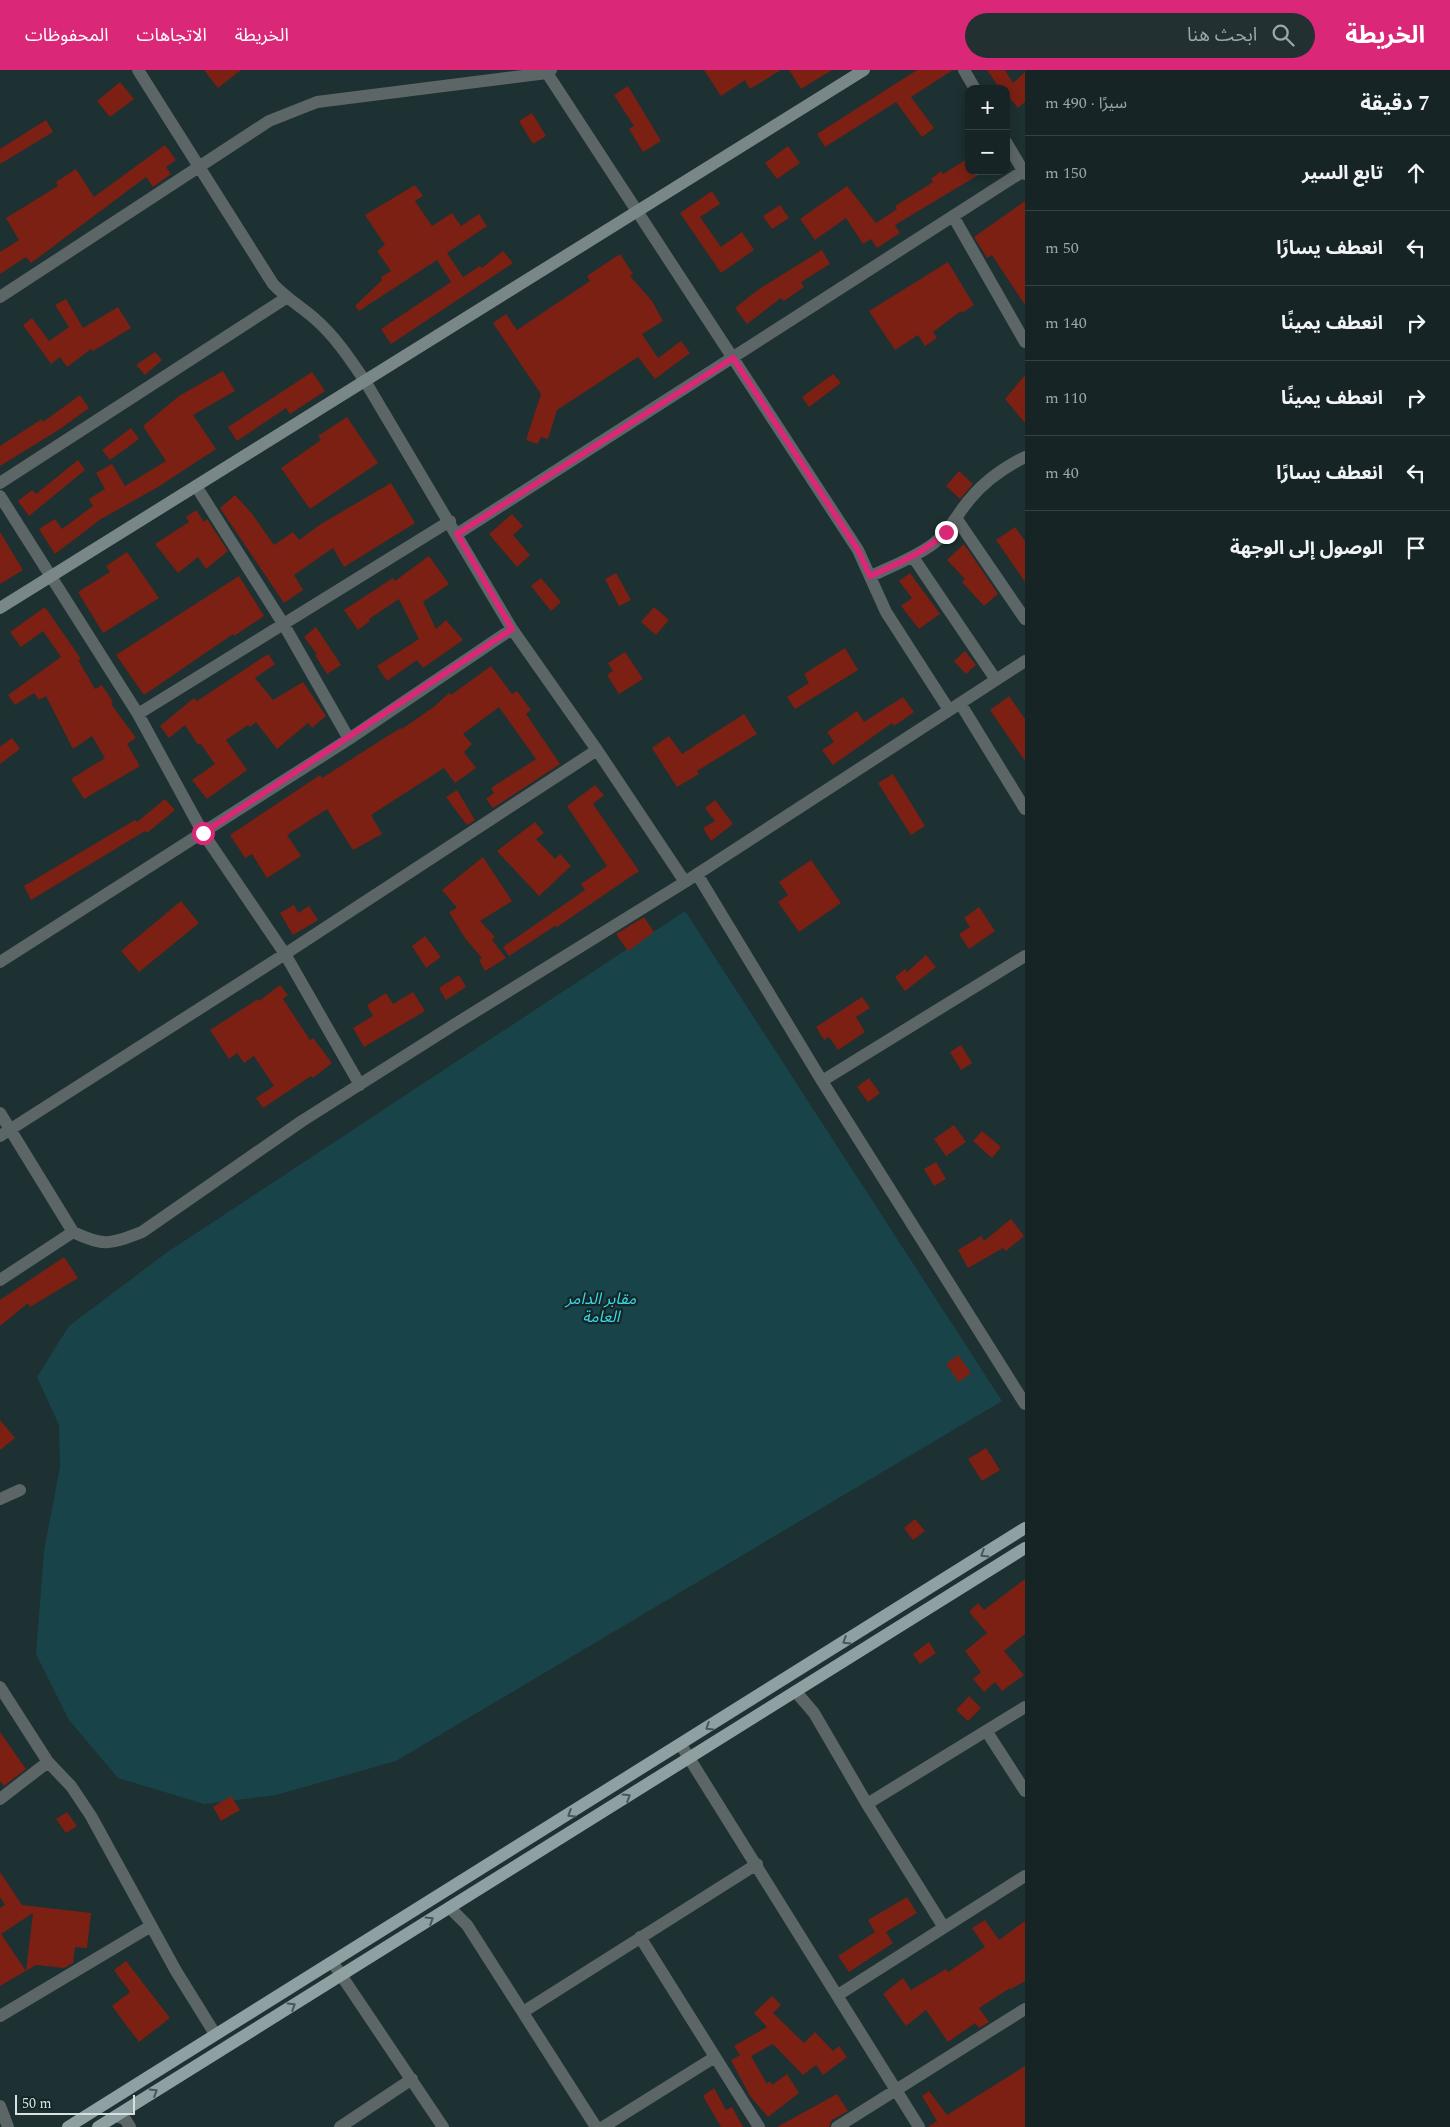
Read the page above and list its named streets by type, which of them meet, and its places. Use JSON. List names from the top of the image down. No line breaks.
{"parks":["مقابر الدامر العامة"],"scale_bar":"50 m","page":{"header":"الخريطة","search":"ابحث هنا","nav":["الخريطة","الاتجاهات","المحفوظات"],"heading":["7 دقيقة","سيرًا · 490 m"],"map_buttons":["+","−"],"list":[["تابع السير","150 m"],["انعطف يسارًا","50 m"],["انعطف يمينًا","140 m"],["انعطف يمينًا","110 m"],["انعطف يسارًا","40 m"],"الوصول إلى الوجهة"],"scale":"50 m"}}
